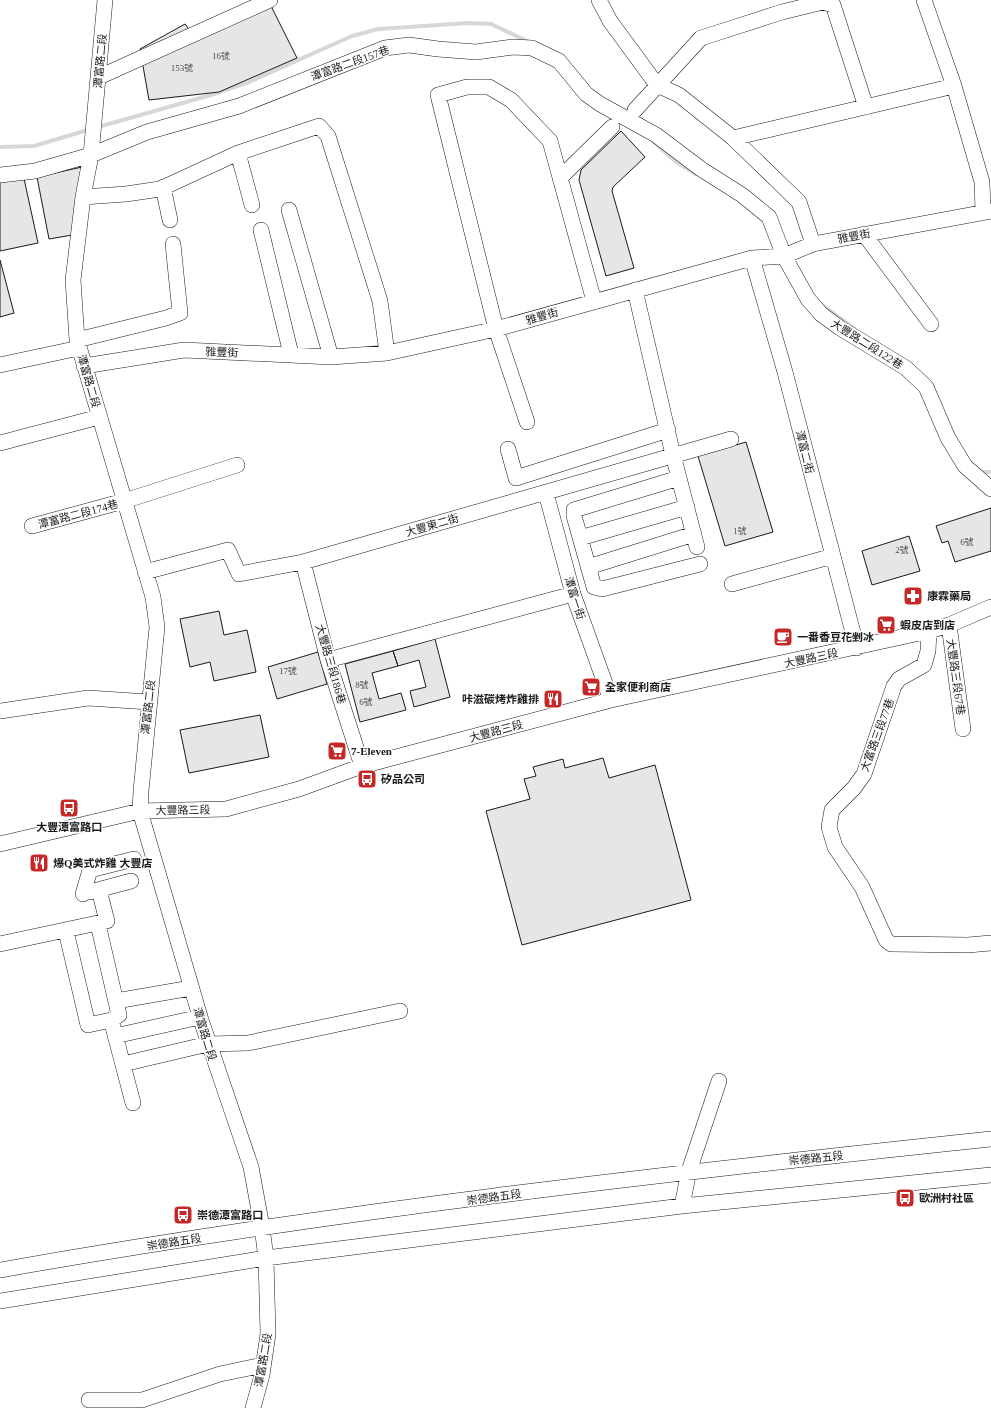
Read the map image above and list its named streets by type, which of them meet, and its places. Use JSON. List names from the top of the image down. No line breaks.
{"streets":{"street":["潭富路二段","潭富路二段157巷","雅豐街","大豐路二段122巷","潭富二街","潭富路二段174巷","大豐東二街","潭富一街","大豐路三段","大豐路三段186巷","大豐路三段67巷","大富路三段77巷","崇德路五段"]},"crossings":[["潭富路二段","潭富路二段157巷"],["潭富路二段","雅豐街"],["潭富路二段","潭富路二段174巷"],["潭富路二段","大豐東二街"],["潭富路二段","大豐路三段"],["潭富路二段","崇德路五段"],["潭富路二段157巷","雅豐街"],["潭富路二段157巷","大豐路二段122巷"],["雅豐街","大豐路二段122巷"],["雅豐街","潭富二街"],["潭富二街","大豐路三段"],["大豐東二街","潭富一街"],["大豐東二街","大豐路三段186巷"],["潭富一街","大豐路三段"],["大豐路三段","大豐路三段186巷"],["大豐路三段","大豐路三段67巷"],["大豐路三段","大富路三段77巷"]],"places":{"pharmacy":["康霖藥局"],"supermarket":["蝦皮店到店","全家便利商店","7-Eleven"],"cafe":["一番香豆花剉冰"],"restaurant":["咔滋碳烤炸雞排","爆Q美式炸雞 大豐店"],"bus stop":["矽品公司","大豐潭富路口","歐洲村社區","崇德潭富路口"]},"house_numbers":["16號","153號","1號","6號","2號","17號","8號","6號"]}
